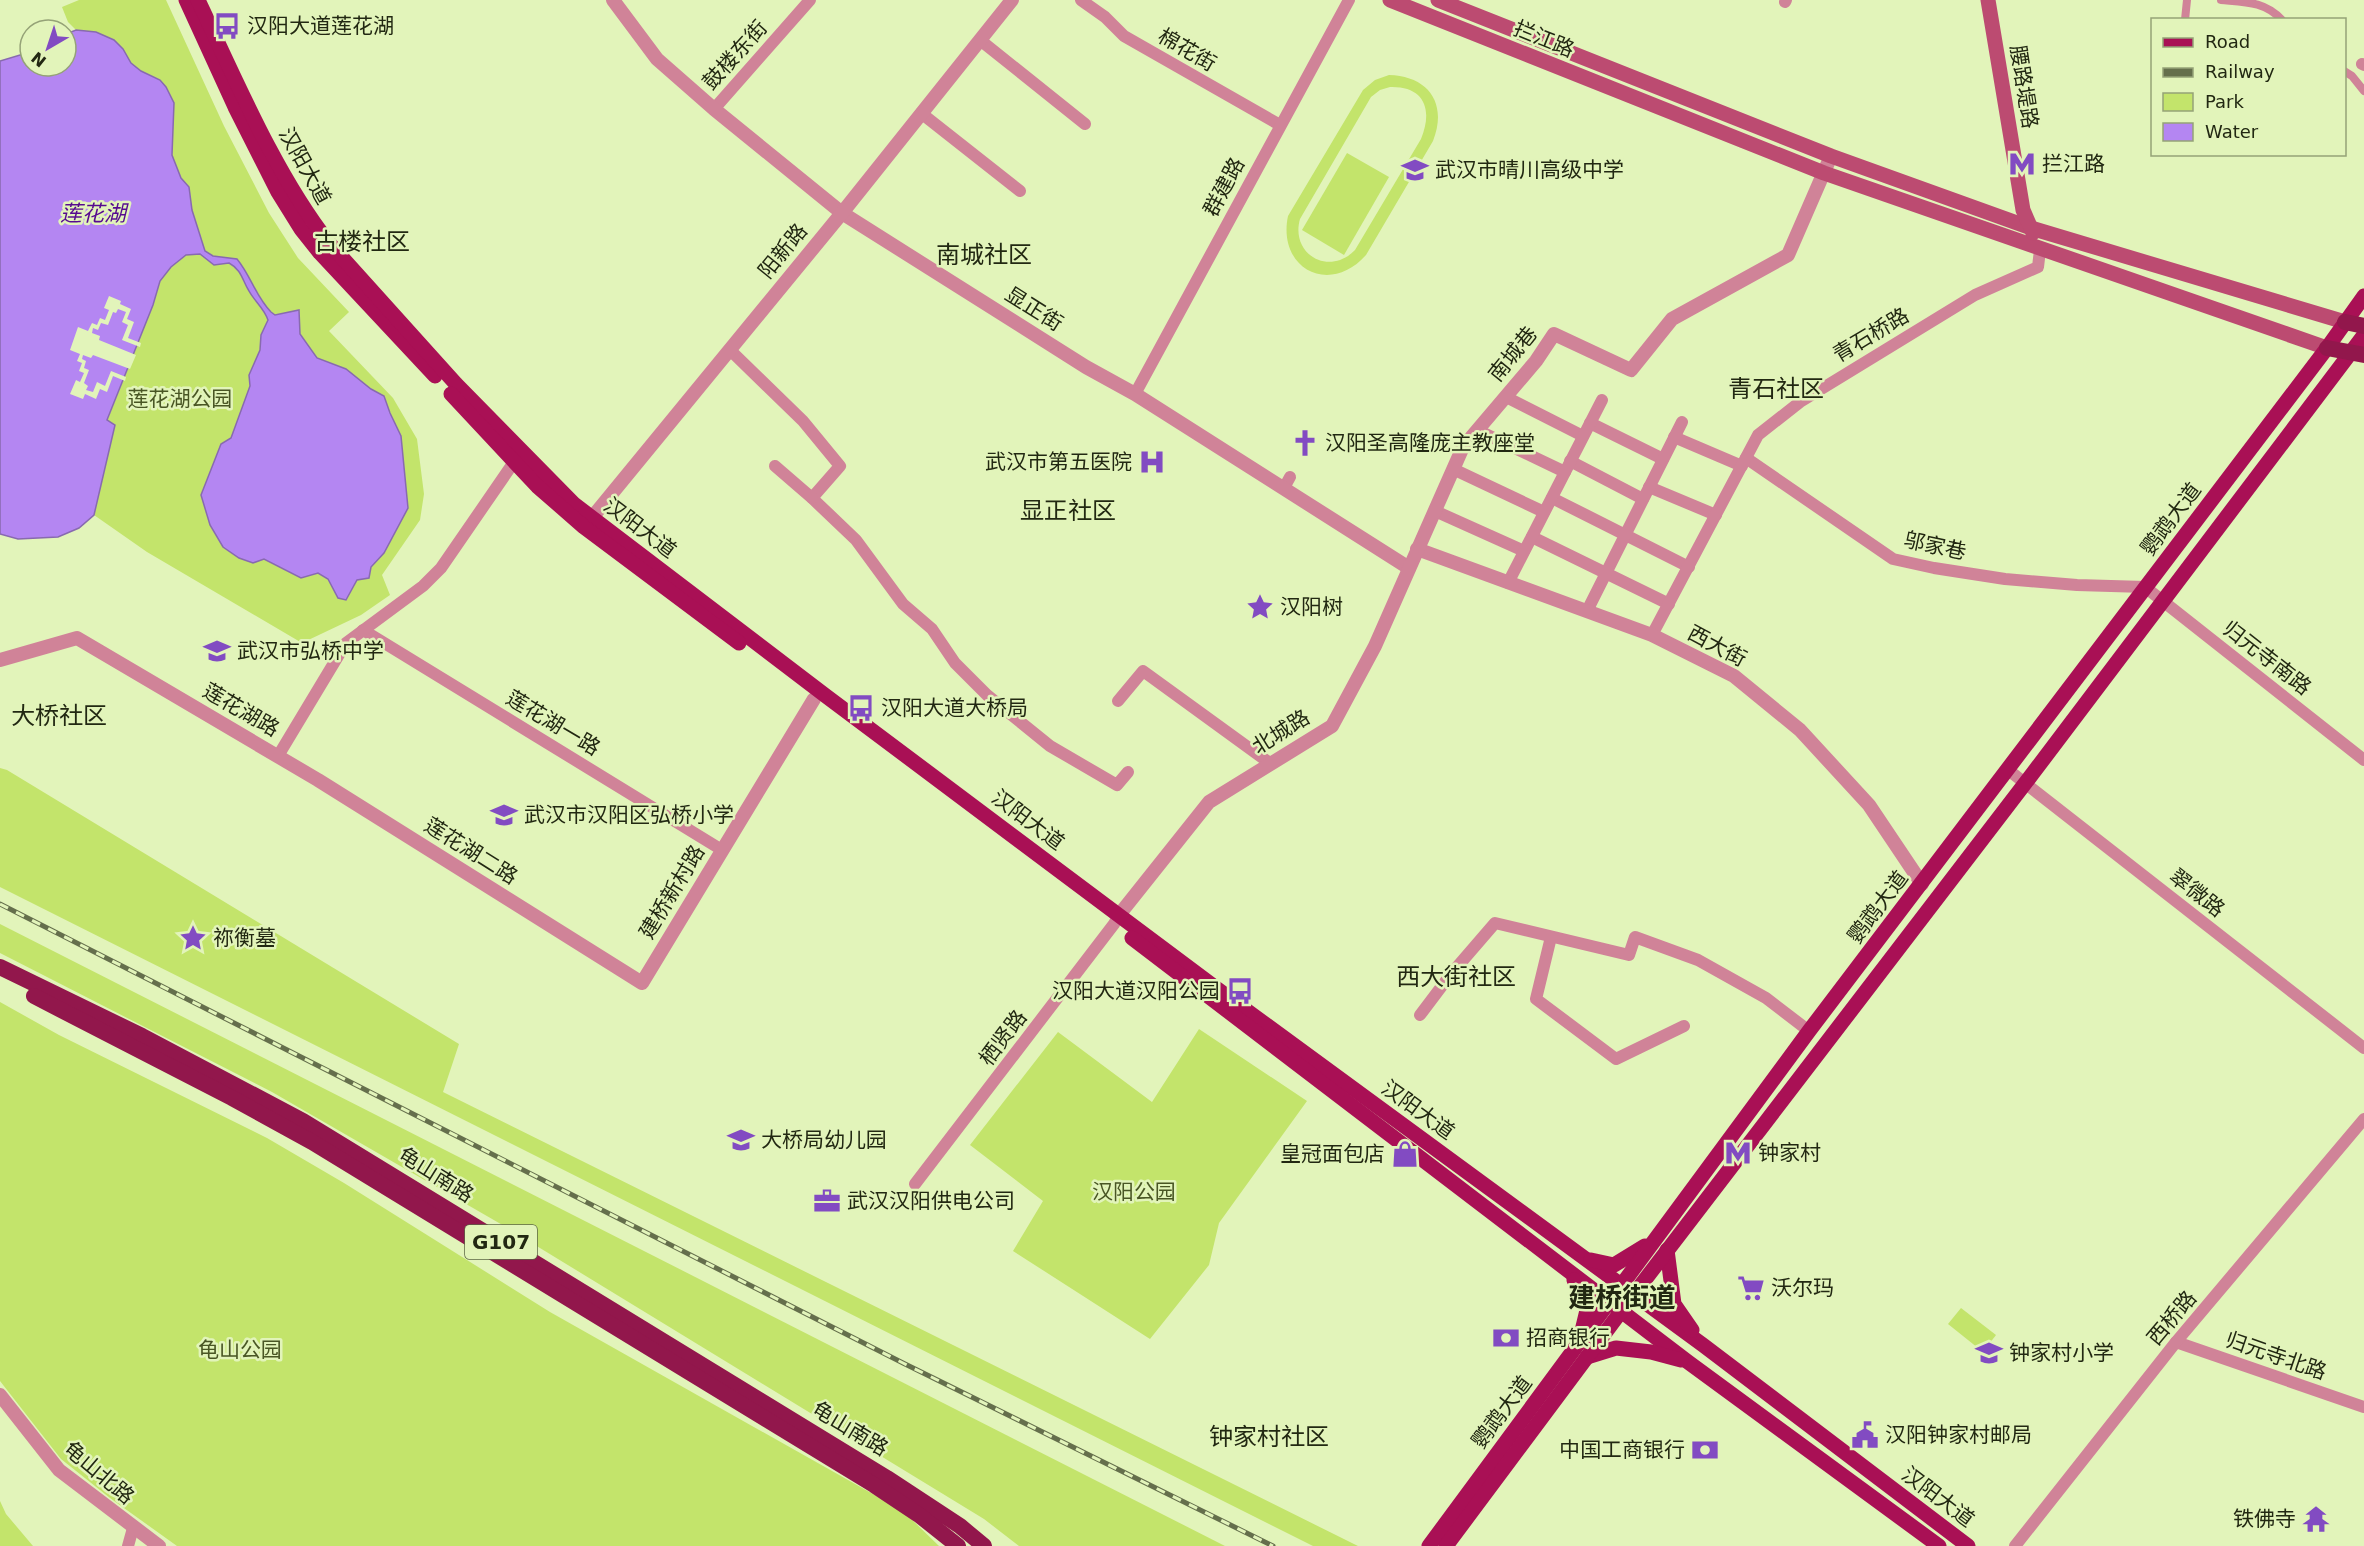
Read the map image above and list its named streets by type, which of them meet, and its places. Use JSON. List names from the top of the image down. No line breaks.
{"streets":{"highway":["龟山南路","G107"],"main road":["拦江路","腰路堤路","汉阳大道","鹦鹉大道"],"street":["棉花街","鼓楼东街","群建路","阳新路","显正街","青石桥路","南城巷","邬家巷","西大街","归元寺南路","莲花湖路","莲花湖一路","北城路","莲花湖二路","建桥新村路","翠微路","栖贤路","西桥路","归元寺北路","龟山北路"]},"crossings":[["拦江路","腰路堤路"],["拦江路","青石桥路"],["拦江路","南城巷"],["拦江路","鹦鹉大道"],["棉花街","群建路"],["鼓楼东街","显正街"],["腰路堤路","青石桥路"],["汉阳大道","阳新路"],["汉阳大道","鹦鹉大道"],["汉阳大道","莲花湖路"],["汉阳大道","北城路"],["汉阳大道","建桥新村路"],["汉阳大道","栖贤路"],["群建路","显正街"],["阳新路","显正街"],["显正街","北城路"],["青石桥路","邬家巷"],["青石桥路","西大街"],["南城巷","西大街"],["南城巷","北城路"],["鹦鹉大道","邬家巷"],["鹦鹉大道","西大街"],["鹦鹉大道","归元寺南路"],["鹦鹉大道","翠微路"],["邬家巷","归元寺南路"],["西大街","北城路"],["莲花湖路","莲花湖一路"],["莲花湖路","莲花湖二路"],["莲花湖一路","建桥新村路"],["北城路","栖贤路"],["莲花湖二路","建桥新村路"],["西桥路","归元寺北路"]],"districts":["古楼社区","南城社区","青石社区","显正社区","大桥社区","西大街社区","建桥街道","钟家村社区"],"water":["莲花湖"],"parks":["莲花湖公园","汉阳公园","龟山公园"],"places":{"bus stop":["汉阳大道莲花湖","汉阳大道大桥局","汉阳大道汉阳公园"],"metro station":["拦江路","钟家村"],"school or university":["武汉市晴川高级中学","武汉市弘桥中学","武汉市汉阳区弘桥小学","大桥局幼儿园","钟家村小学"],"church":["汉阳圣高隆庞主教座堂"],"hospital":["武汉市第五医院"],"place":["汉阳树","祢衡墓"],"shop":["皇冠面包店"],"office":["武汉汉阳供电公司"],"supermarket":["沃尔玛"],"bank":["招商银行","中国工商银行"],"public building":["汉阳钟家村邮局"],"temple":["铁佛寺"]},"legend":["Road","Railway","Park","Water"],"north":"bottom left"}
